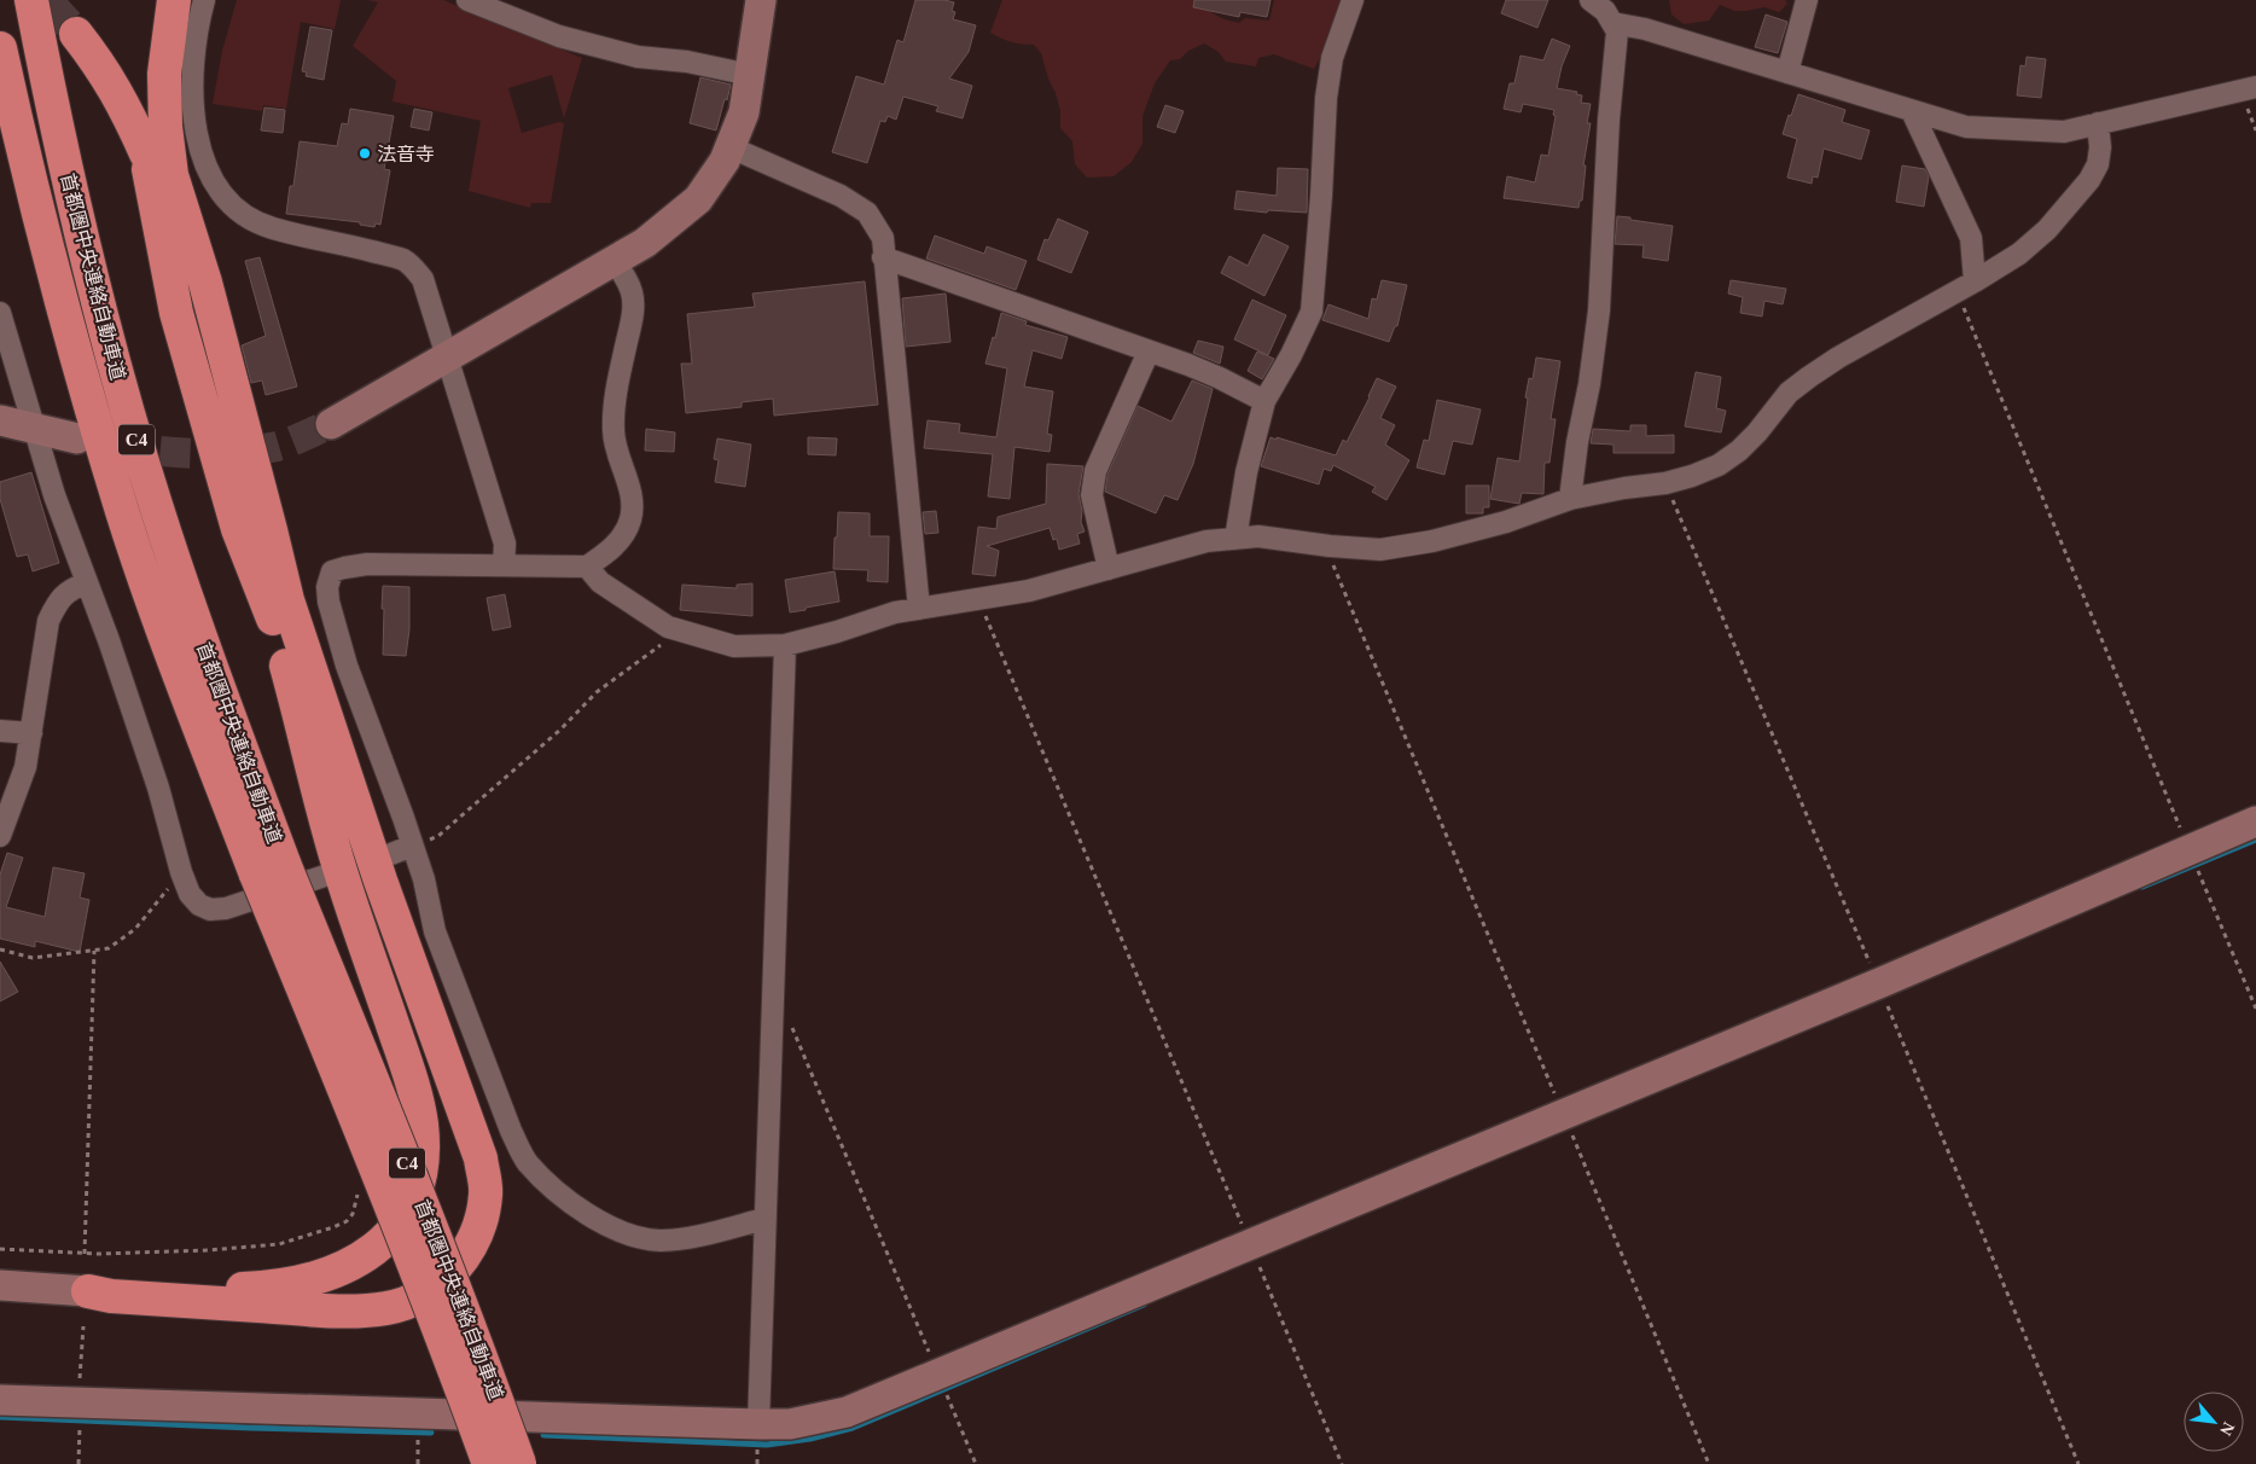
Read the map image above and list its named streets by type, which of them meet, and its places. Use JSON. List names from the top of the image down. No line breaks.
{"streets":{"highway":["首都圏中央連絡自動車道","C4"]},"places":["法音寺"],"north":"bottom right"}
